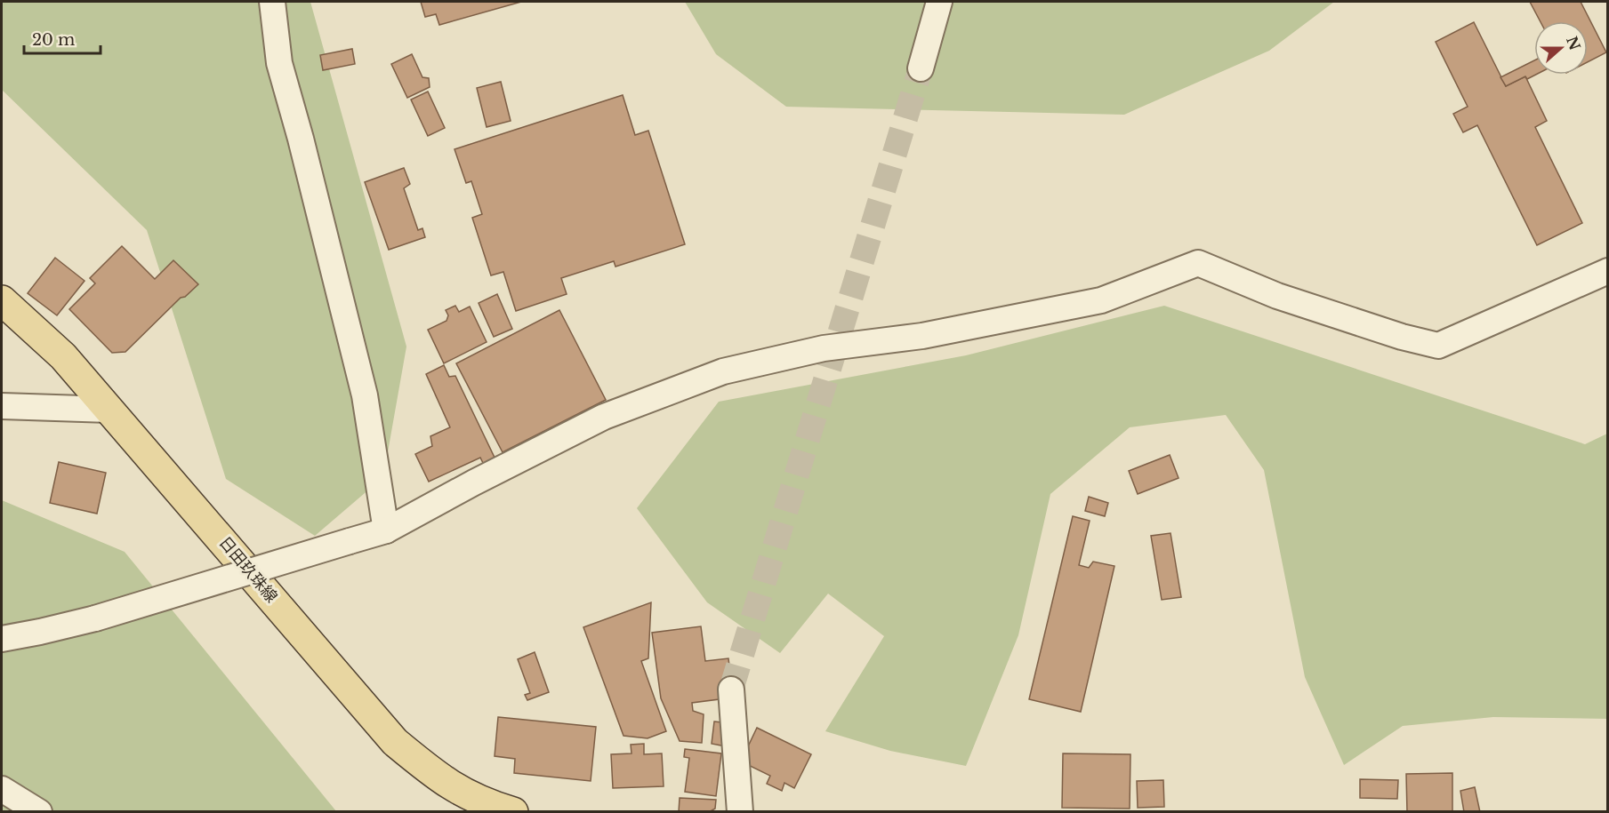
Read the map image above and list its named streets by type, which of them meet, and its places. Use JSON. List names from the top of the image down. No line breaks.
{"streets":{"main road":["日田玖珠線"]},"scale_bar":"20 m","north":"right"}
